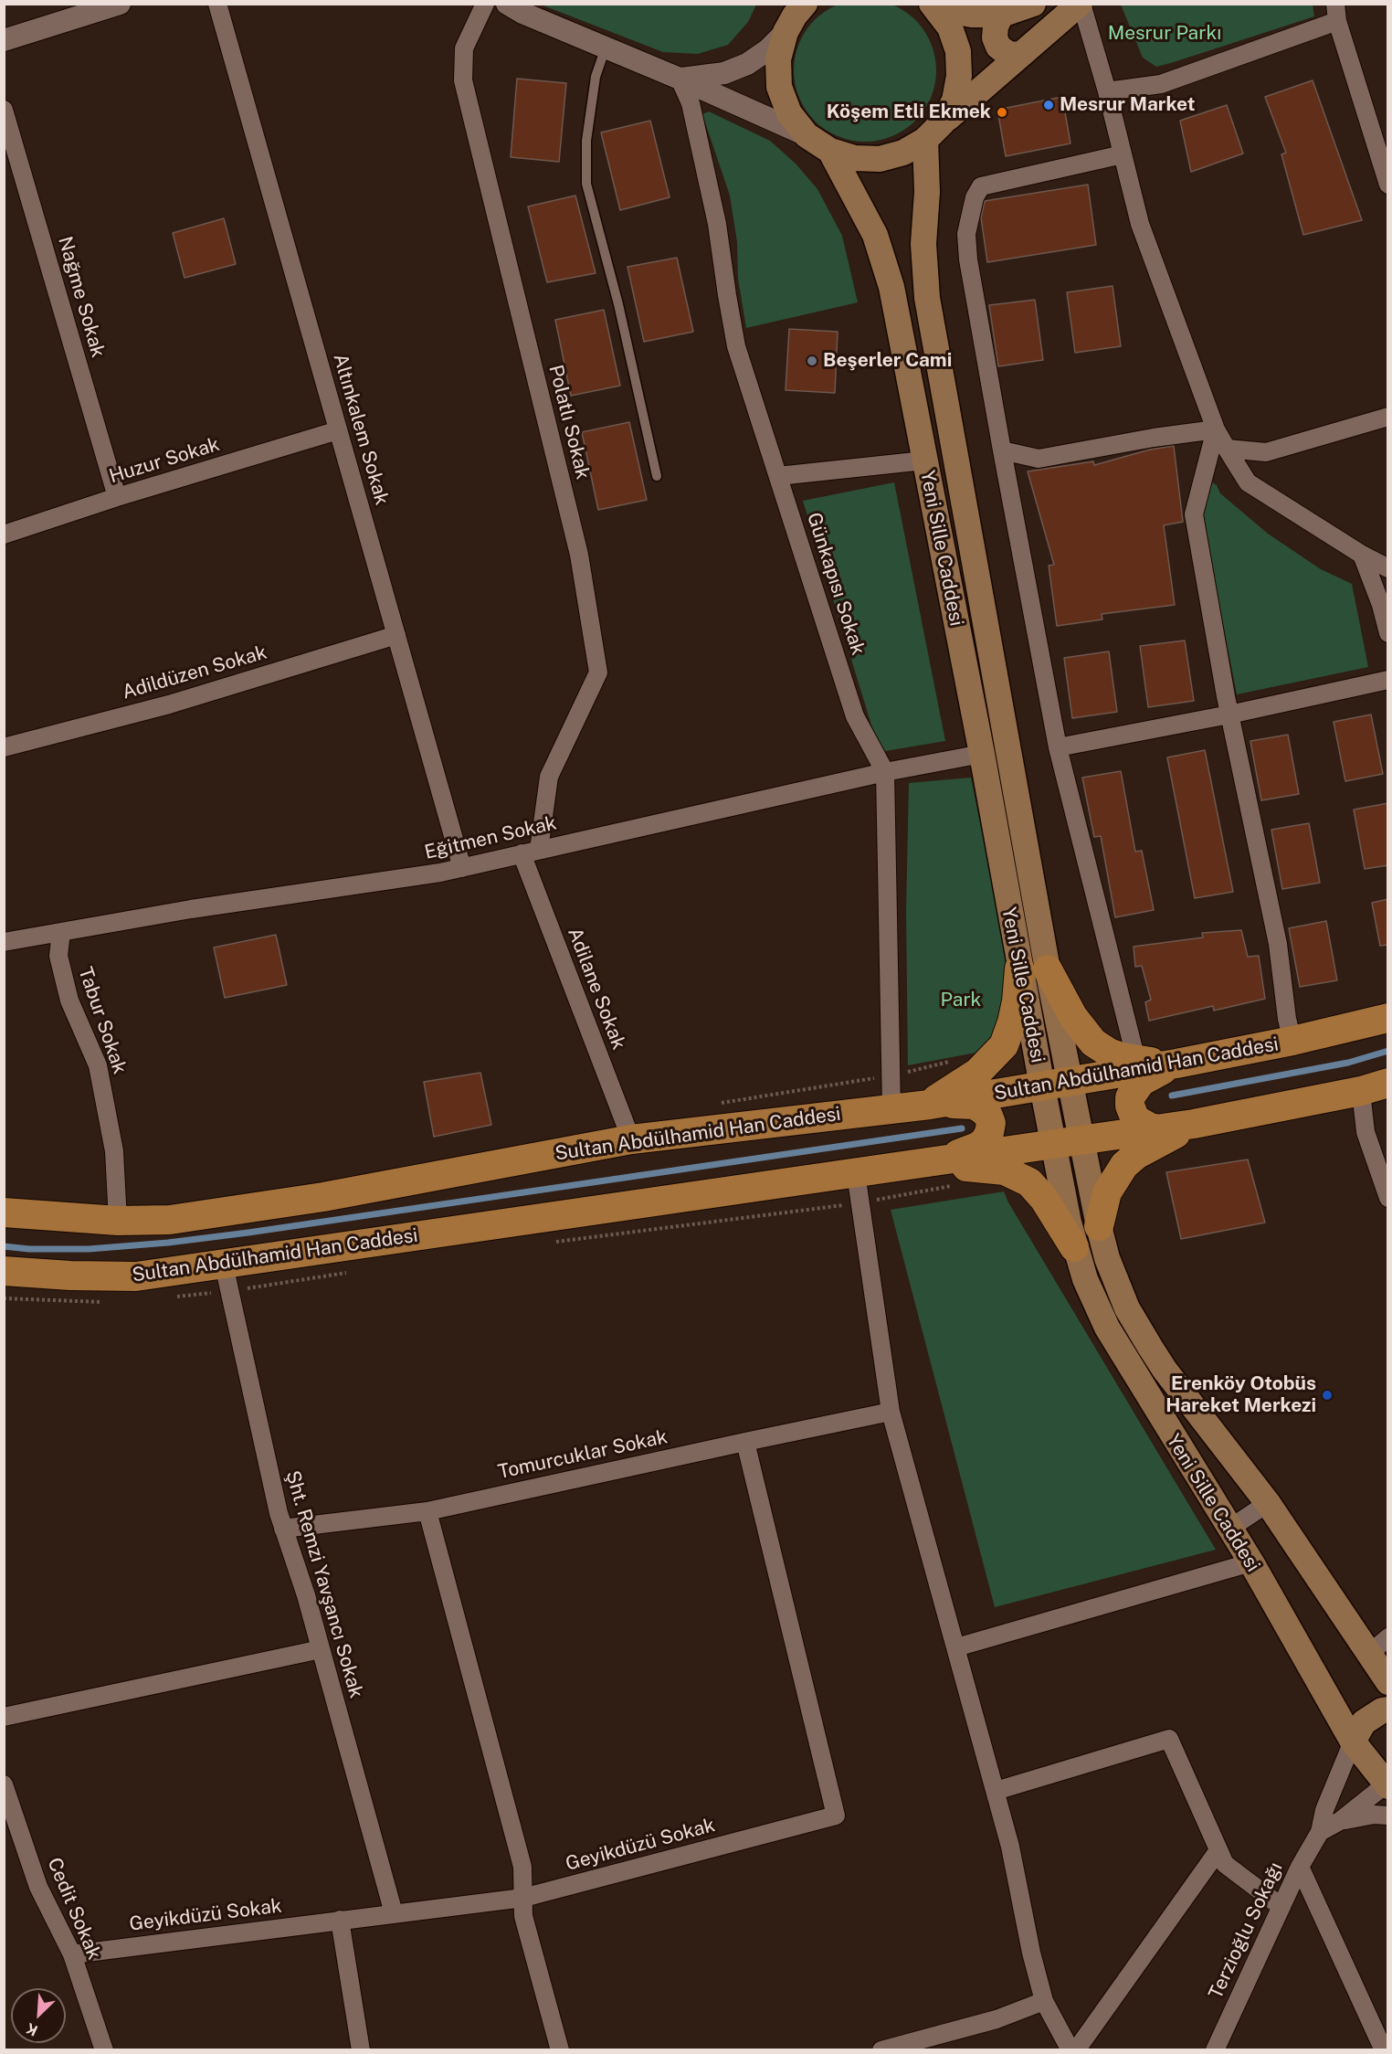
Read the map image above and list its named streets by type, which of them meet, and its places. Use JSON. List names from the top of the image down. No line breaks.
{"streets":{"main road":["Yeni Sille Caddesi","Sultan Abdülhamid Han Caddesi"],"street":["Nağme Sokak","Polatlı Sokak","Altınkalem Sokak","Huzur Sokak","Günkapısı Sokak","Adildüzen Sokak","Eğitmen Sokak","Adilane Sokak","Tabur Sokak","Tomurcuklar Sokak","Şht. Remzi Yavşancı Sokak","Geyikdüzü Sokak","Cedit Sokak","Terzioğlu Sokağı"]},"crossings":[["Nağme Sokak","Huzur Sokak"],["Polatlı Sokak","Eğitmen Sokak"],["Polatlı Sokak","Adilane Sokak"],["Altınkalem Sokak","Huzur Sokak"],["Altınkalem Sokak","Adildüzen Sokak"],["Altınkalem Sokak","Eğitmen Sokak"],["Yeni Sille Caddesi","Eğitmen Sokak"],["Yeni Sille Caddesi","Sultan Abdülhamid Han Caddesi"],["Günkapısı Sokak","Eğitmen Sokak"],["Günkapısı Sokak","Sultan Abdülhamid Han Caddesi"],["Eğitmen Sokak","Adilane Sokak"],["Eğitmen Sokak","Tabur Sokak"],["Adilane Sokak","Sultan Abdülhamid Han Caddesi"],["Tabur Sokak","Sultan Abdülhamid Han Caddesi"],["Sultan Abdülhamid Han Caddesi","Şht. Remzi Yavşancı Sokak"],["Tomurcuklar Sokak","Şht. Remzi Yavşancı Sokak"],["Tomurcuklar Sokak","Geyikdüzü Sokak"],["Şht. Remzi Yavşancı Sokak","Geyikdüzü Sokak"],["Geyikdüzü Sokak","Cedit Sokak"]],"parks":["Mesrur Parkı","Park"],"places":["Mesrur Market","Köşem Etli Ekmek","Beşerler Cami","Erenköy Otobüs Hareket Merkezi"],"north":"bottom left"}
